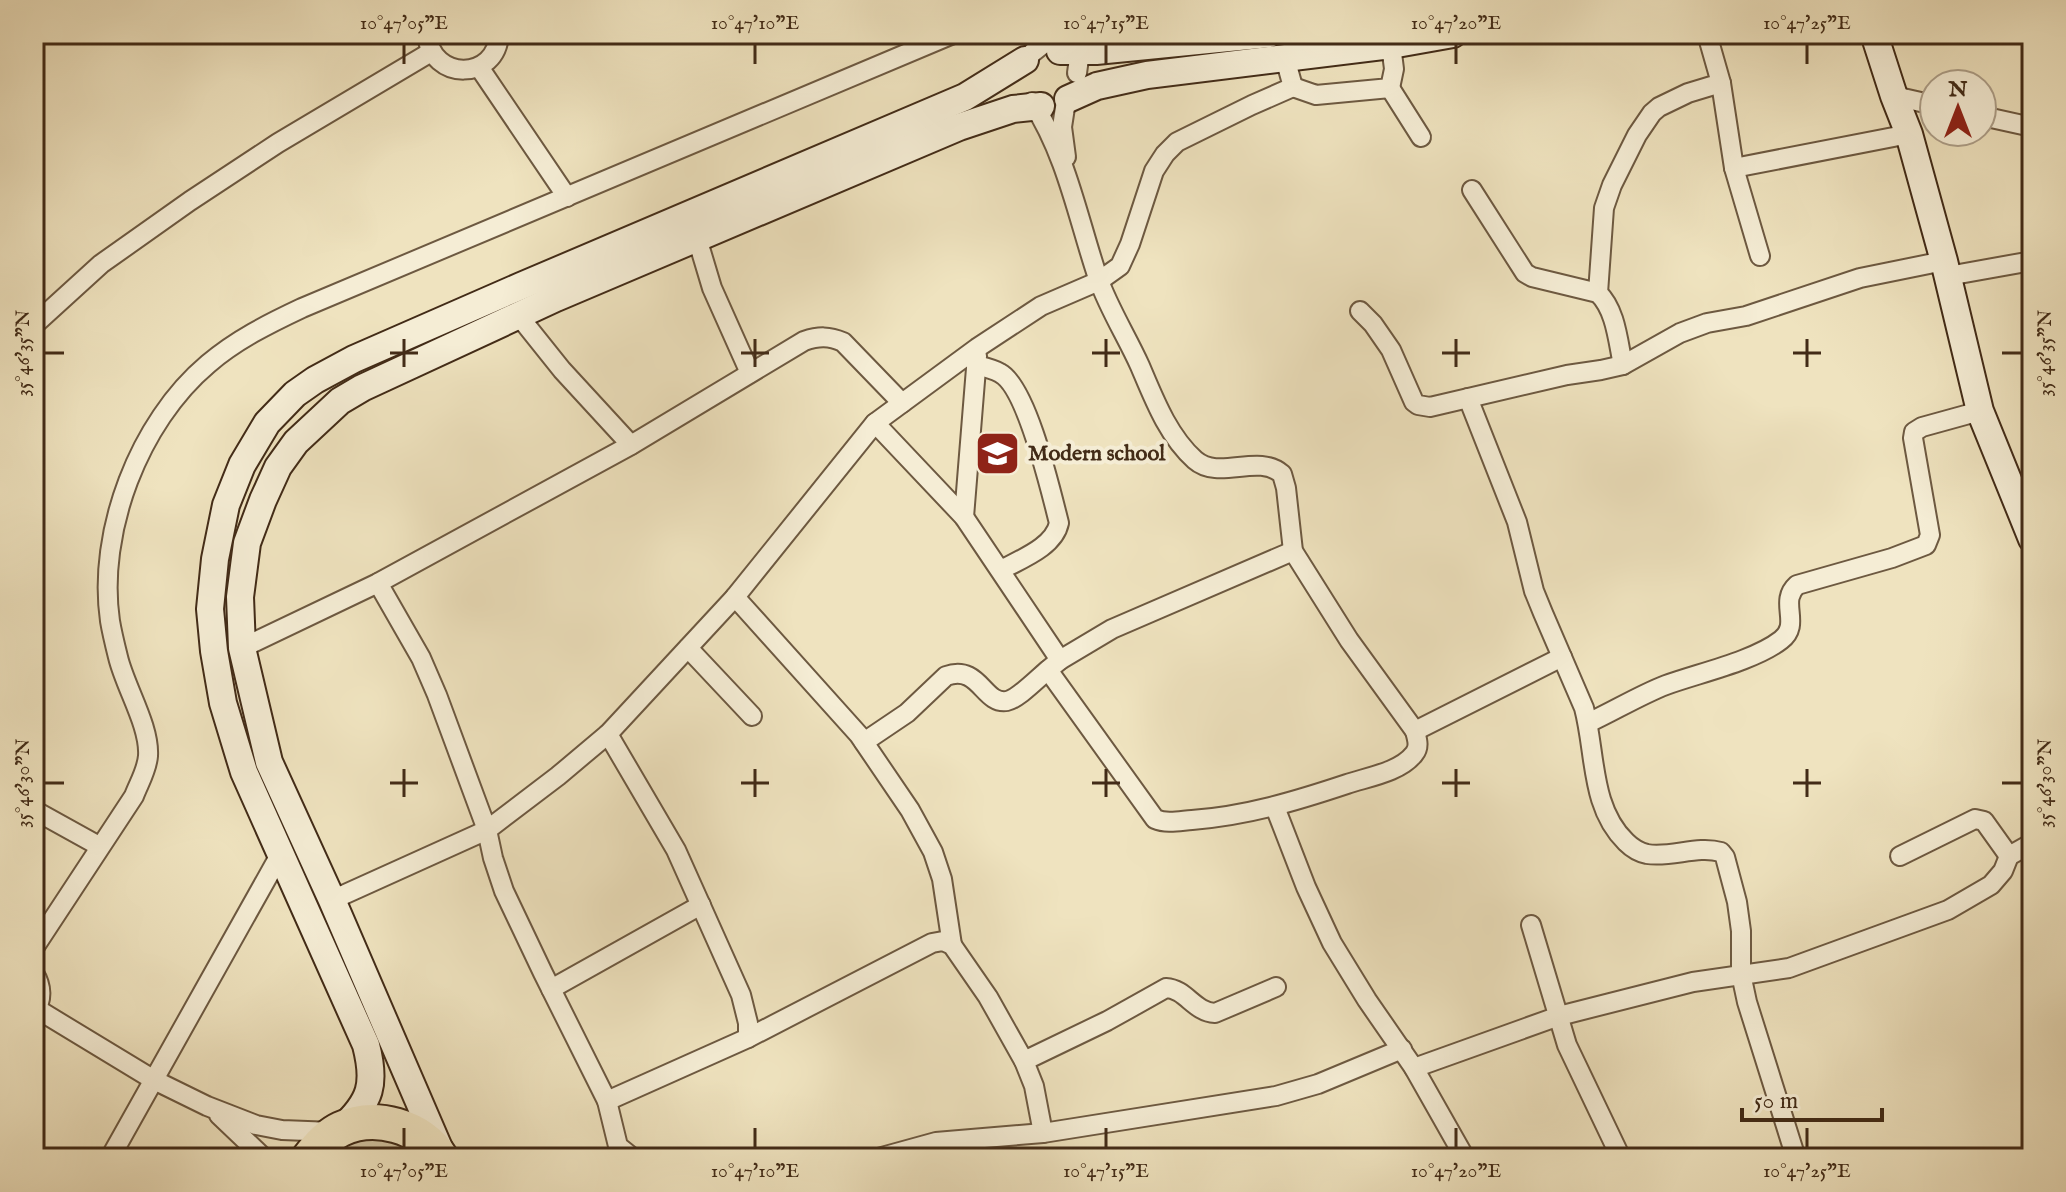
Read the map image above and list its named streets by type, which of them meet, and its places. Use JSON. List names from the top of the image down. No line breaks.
{"places":{"school or university":["Modern school"]},"scale_bar":"50 m","north":"top","coordinates":["10°47'05\"E","10°47'10\"E","10°47'15\"E","10°47'20\"E","10°47'25\"E","35°46'35\"N","35°46'30\"N"]}
